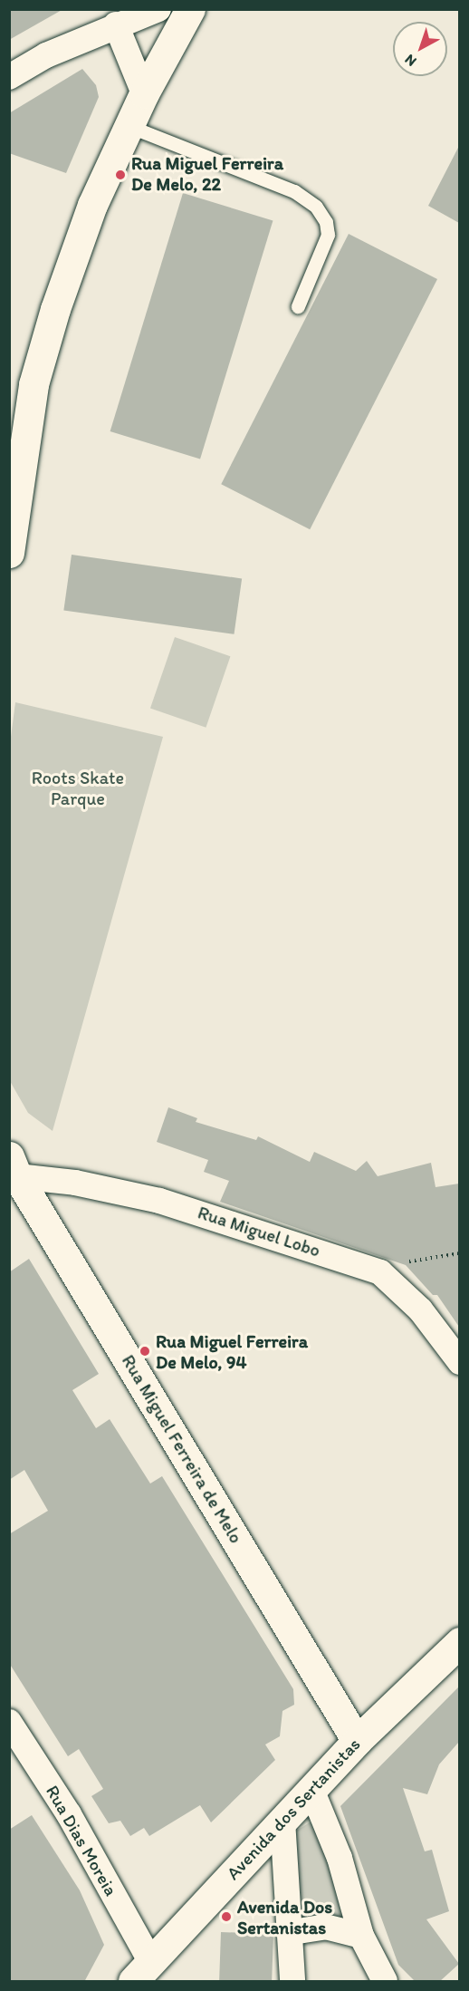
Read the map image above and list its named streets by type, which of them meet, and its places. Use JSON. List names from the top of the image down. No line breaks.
{"streets":{"main road":["Rua Miguel Ferreira de Melo","Avenida dos Sertanistas"],"street":["Rua Miguel Lobo","Rua Dias Moreia"]},"crossings":[["Rua Miguel Lobo","Rua Miguel Ferreira de Melo"],["Rua Miguel Ferreira de Melo","Avenida dos Sertanistas"],["Avenida dos Sertanistas","Rua Dias Moreia"]],"parks":["Roots Skate Parque"],"places":["Rua Miguel Ferreira De Melo, 22","Rua Miguel Ferreira De Melo, 94","Avenida Dos Sertanistas"],"north":"bottom left"}
